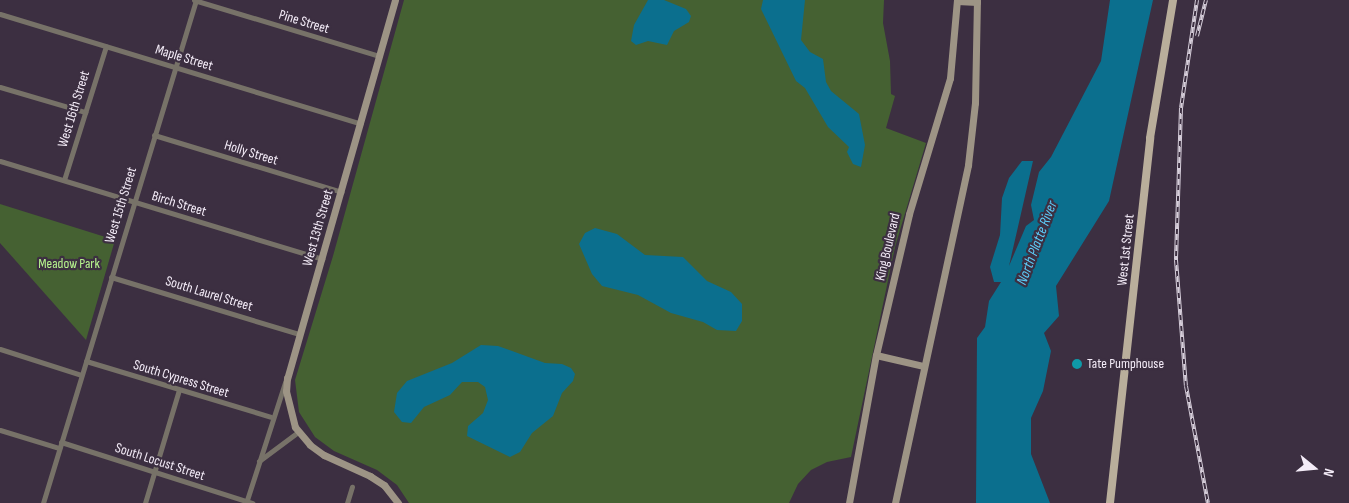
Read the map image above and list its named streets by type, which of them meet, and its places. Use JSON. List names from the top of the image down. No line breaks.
{"streets":{"main road":["West 1st Street"],"street":["Pine Street","Maple Street","West 16th Street","Holly Street","Birch Street","West 15th Street","West 13th Street","King Boulevard","South Laurel Street","South Cypress Street","South Locust Street"]},"crossings":[["Pine Street","West 15th Street"],["Pine Street","West 13th Street"],["Maple Street","West 16th Street"],["Maple Street","West 15th Street"],["Maple Street","West 13th Street"],["West 16th Street","Birch Street"],["Holly Street","West 15th Street"],["Holly Street","West 13th Street"],["Birch Street","West 15th Street"],["Birch Street","West 13th Street"],["West 15th Street","South Laurel Street"],["West 15th Street","South Cypress Street"],["West 15th Street","South Locust Street"],["West 13th Street","South Laurel Street"],["West 13th Street","South Cypress Street"],["West 13th Street","South Locust Street"]],"water":["North Platte River"],"parks":["Meadow Park"],"places":["Tate Pumphouse"],"north":"right"}
